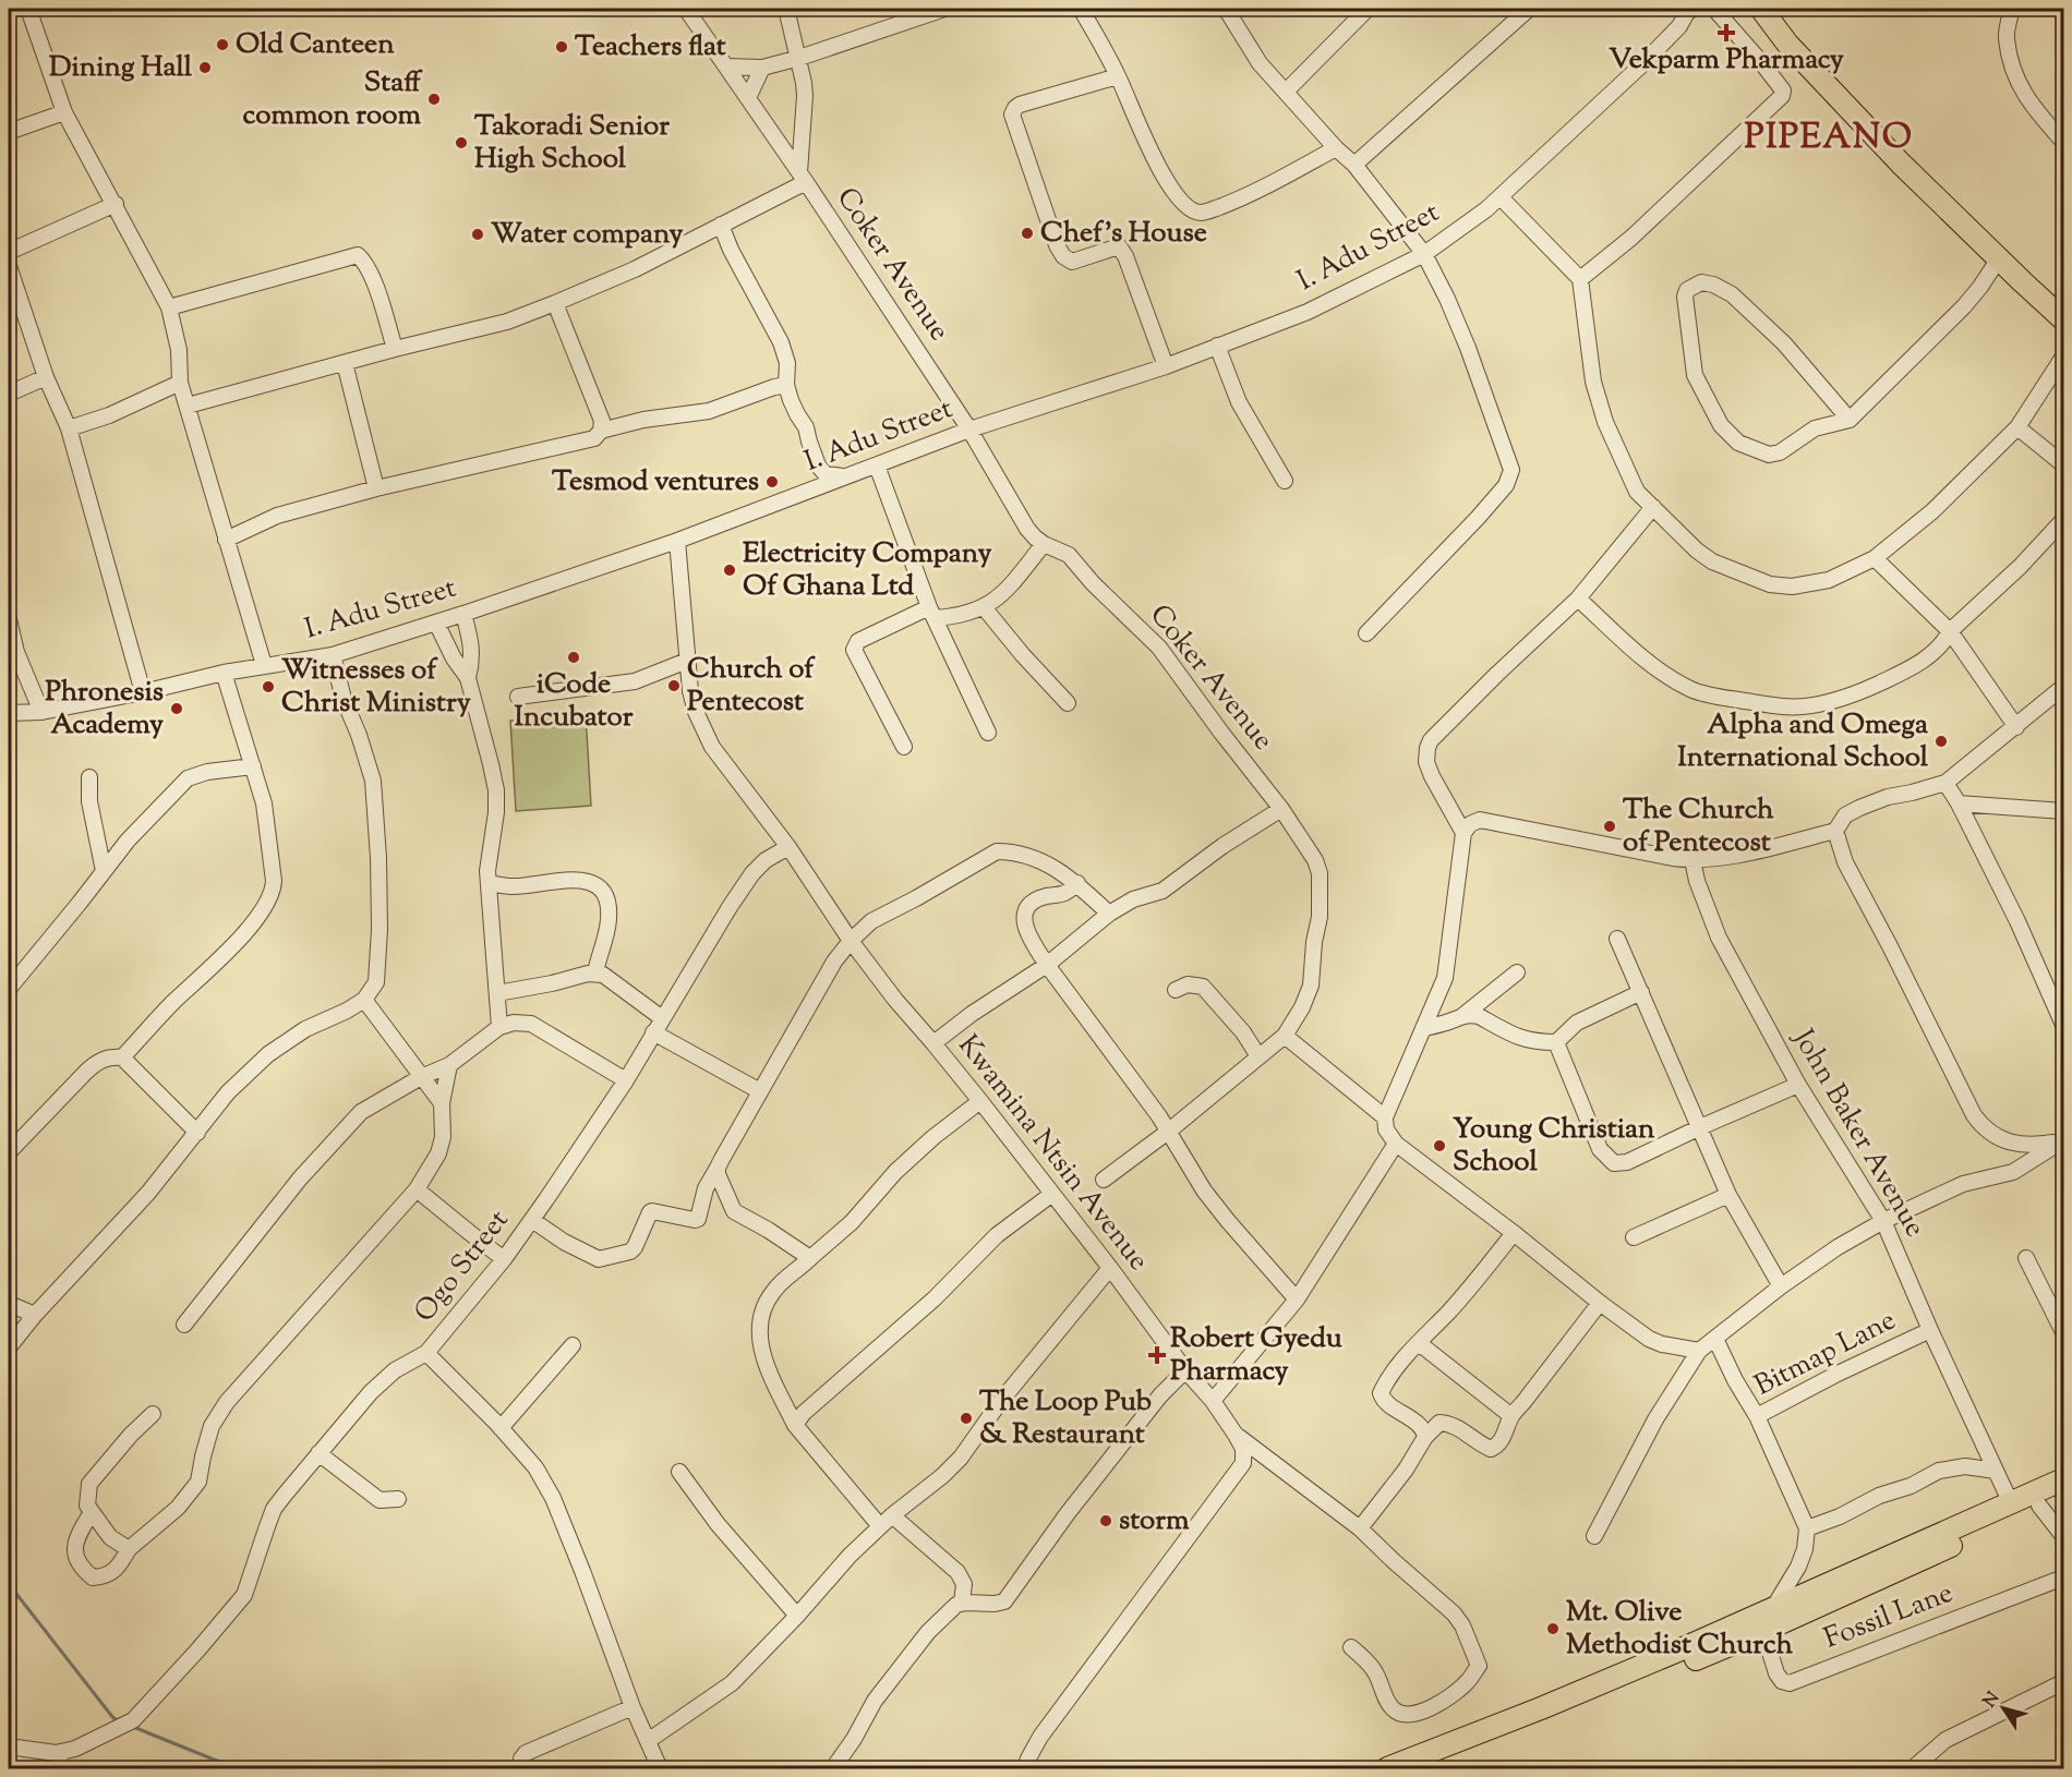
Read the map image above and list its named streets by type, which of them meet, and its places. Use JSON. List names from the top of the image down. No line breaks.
{"streets":{"street":["I. Adu Street","Coker Avenue","John Baker Avenue","Kwamina Ntsin Avenue","Ogo Street","Bitmap Lane","Fossil Lane"]},"crossings":[["I. Adu Street","Coker Avenue"],["I. Adu Street","Kwamina Ntsin Avenue"],["John Baker Avenue","Bitmap Lane"],["Kwamina Ntsin Avenue","Ogo Street"]],"districts":["PIPEANO"],"places":{"health":["Vekparm Pharmacy","Robert Gyedu Pharmacy"],"other":["Old Canteen","Teachers flat","Dining Hall","Staff common room","Takoradi Senior High School","Chef’s House","Water company","Tesmod ventures","Electricity Company Of Ghana Ltd","iCode Incubator","Church of Pentecost","Witnesses of Christ Ministry","Phronesis Academy","Alpha and Omega International School","The Church of Pentecost","Young Christian School","The Loop Pub & Restaurant","storm","Mt. Olive Methodist Church"]},"north":"top left"}
